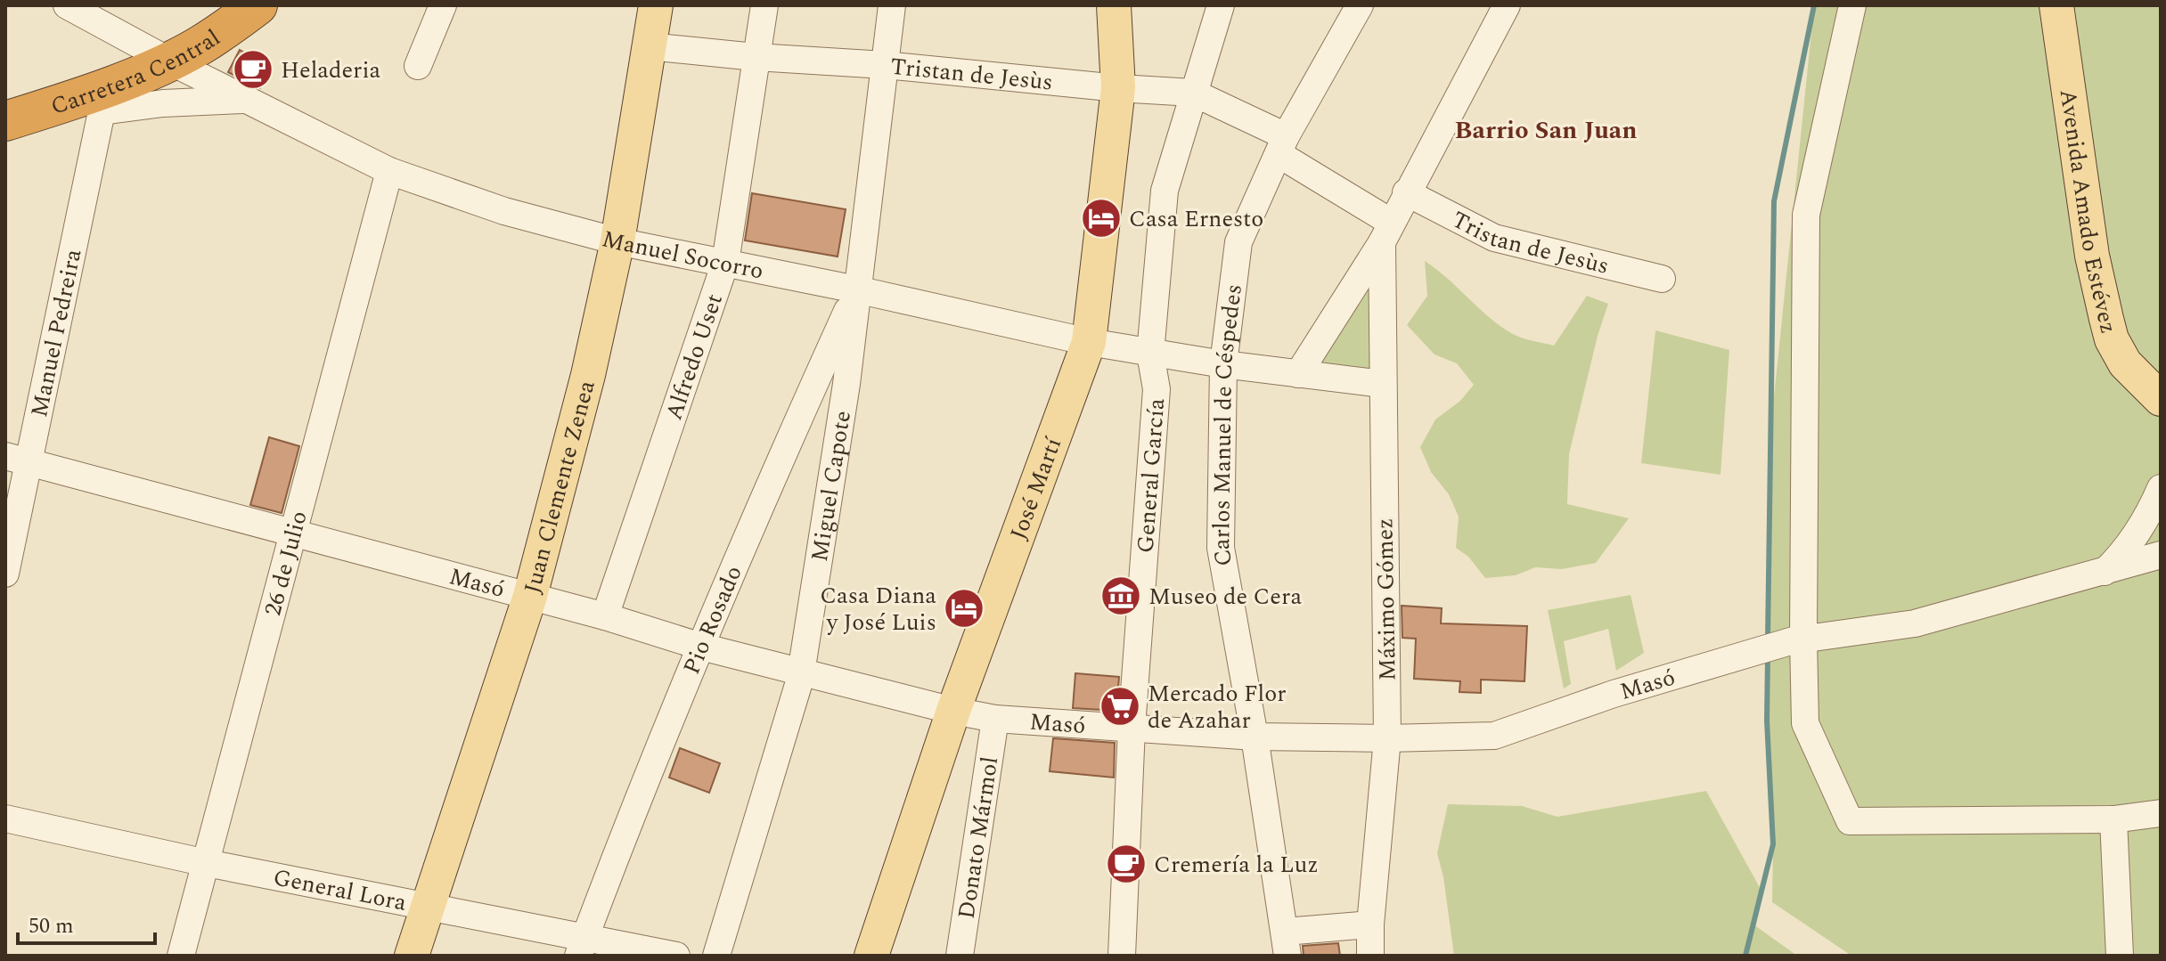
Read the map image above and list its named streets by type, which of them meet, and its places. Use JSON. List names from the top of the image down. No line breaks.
{"streets":{"highway":["Carretera Central"],"main road":["Avenida Amado Estévez","Juan Clemente Zenea","José Martí"],"street":["Tristan de Jesùs","Manuel Socorro","Manuel Pedreira","Alfredo Uset","Carlos Manuel de Céspedes","General García","Miguel Capote","26 de Julio","Masó","Máximo Gómez","Pio Rosado","Donato Mármol","General Lora"]},"crossings":[["Carretera Central","Manuel Socorro"],["Carretera Central","Manuel Pedreira"],["Tristan de Jesùs","Alfredo Uset"],["Tristan de Jesùs","Carlos Manuel de Céspedes"],["Tristan de Jesùs","General García"],["Tristan de Jesùs","Juan Clemente Zenea"],["Tristan de Jesùs","Miguel Capote"],["Tristan de Jesùs","José Martí"],["Tristan de Jesùs","Máximo Gómez"],["Manuel Socorro","Alfredo Uset"],["Manuel Socorro","Carlos Manuel de Céspedes"],["Manuel Socorro","General García"],["Manuel Socorro","Juan Clemente Zenea"],["Manuel Socorro","Miguel Capote"],["Manuel Socorro","José Martí"],["Manuel Socorro","26 de Julio"],["Manuel Socorro","Máximo Gómez"],["Manuel Socorro","Pio Rosado"],["Manuel Pedreira","Masó"],["Alfredo Uset","Masó"],["Carlos Manuel de Céspedes","Masó"],["General García","Masó"],["Juan Clemente Zenea","Masó"],["Juan Clemente Zenea","General Lora"],["Miguel Capote","Masó"],["Miguel Capote","Pio Rosado"],["José Martí","Masó"],["26 de Julio","Masó"],["26 de Julio","General Lora"],["Masó","Máximo Gómez"],["Masó","Pio Rosado"],["Masó","Donato Mármol"],["Pio Rosado","General Lora"]],"districts":["Barrio San Juan"],"places":{"cafe":["Heladeria","Cremería la Luz"],"hotel":["Casa Ernesto","Casa Diana y José Luis"],"museum":["Museo de Cera"],"supermarket":["Mercado Flor de Azahar"]},"scale_bar":"50 m"}
